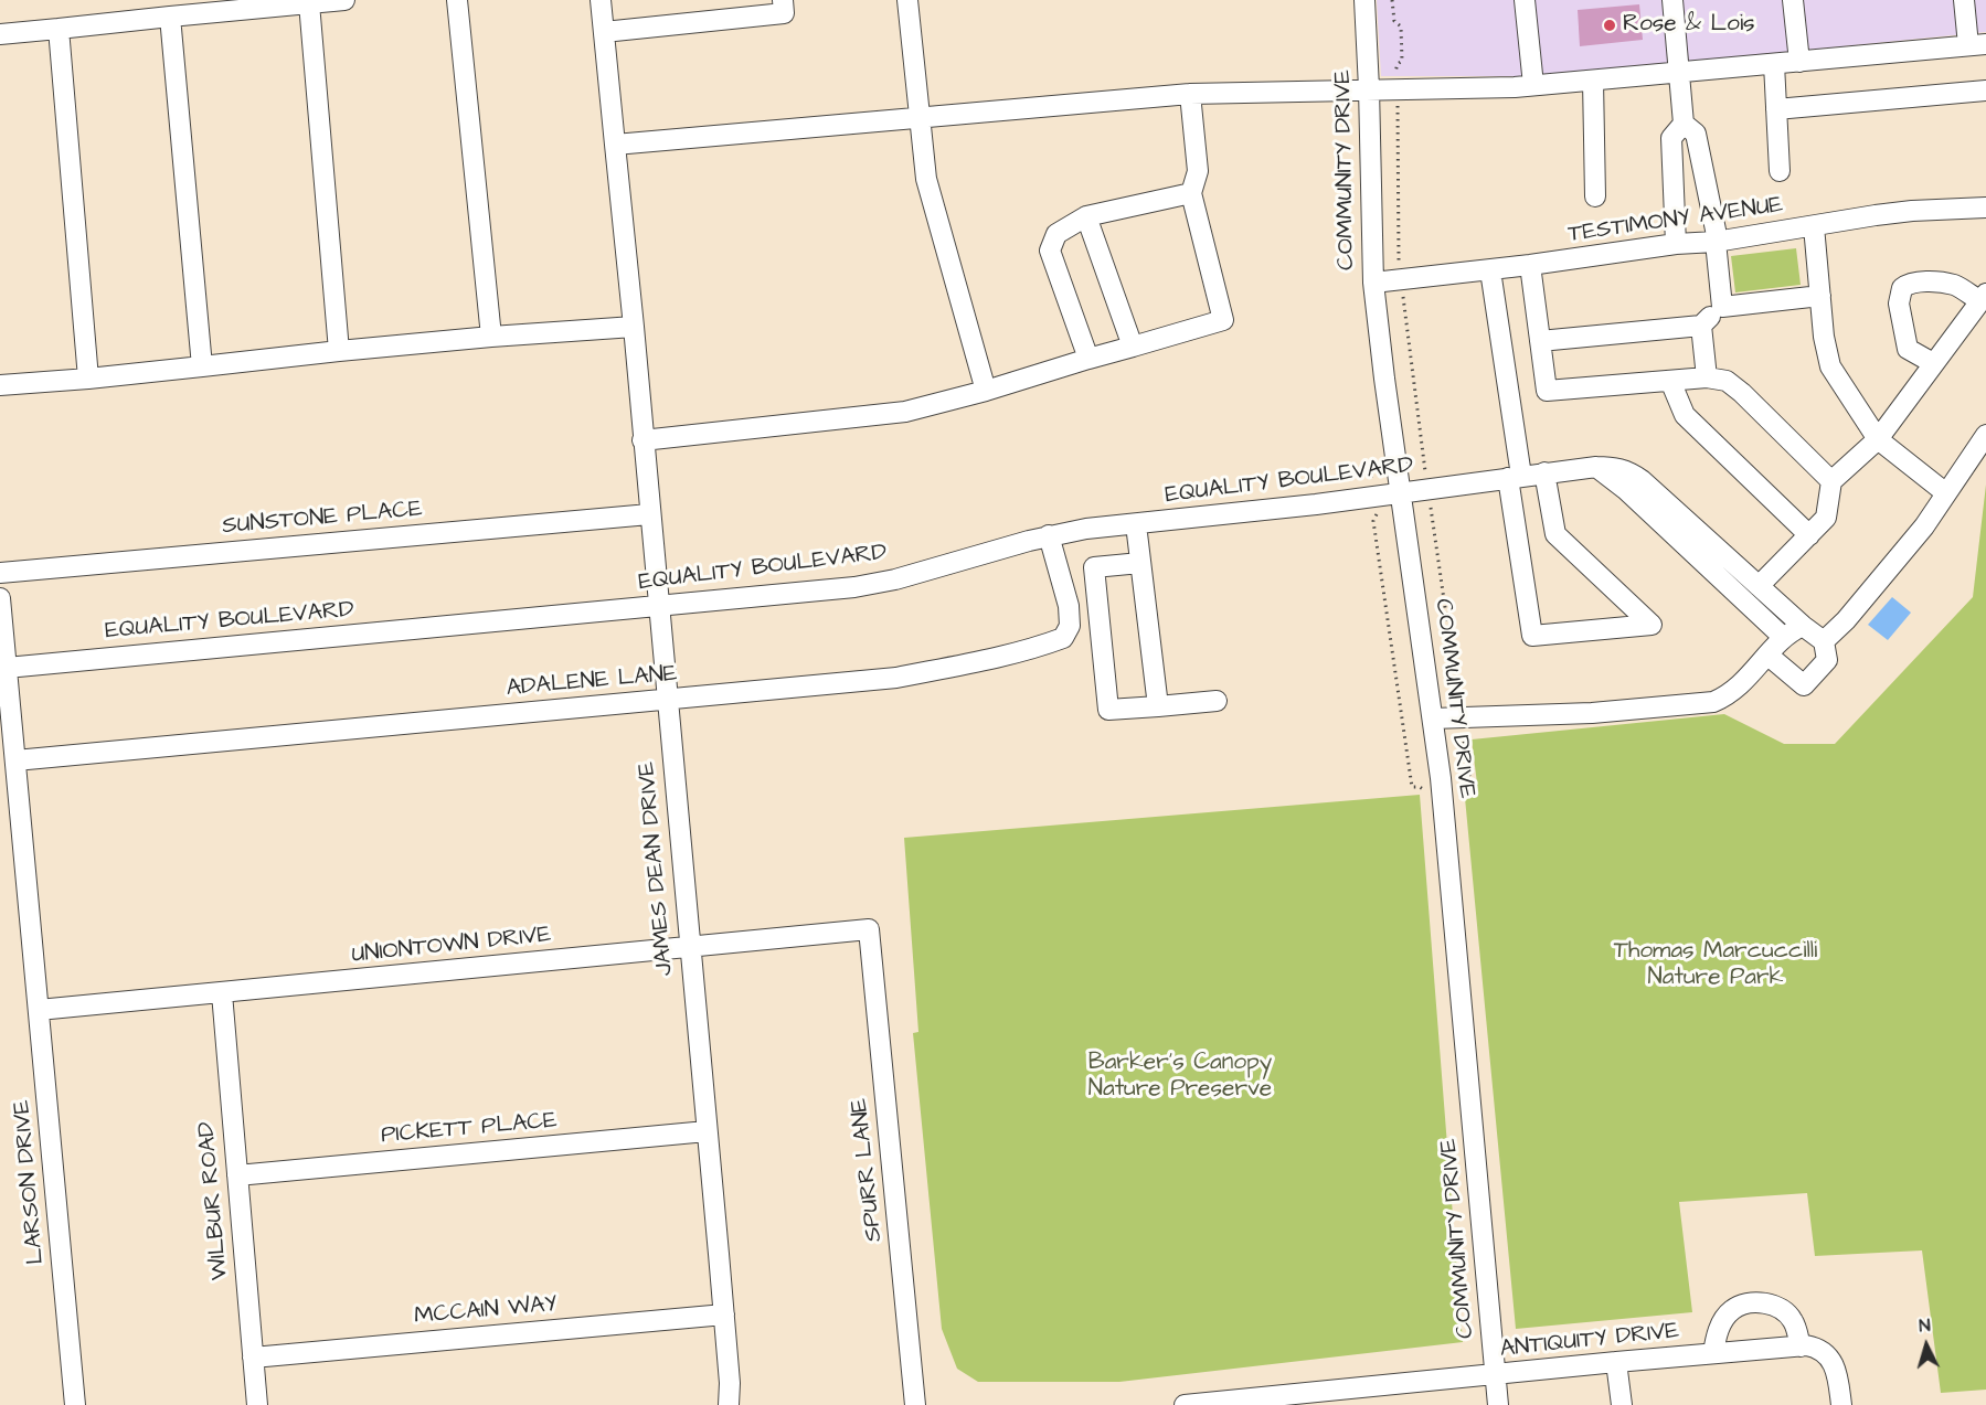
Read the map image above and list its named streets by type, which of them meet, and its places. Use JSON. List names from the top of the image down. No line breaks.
{"streets":{"street":["COMMUNITY DRIVE","TESTIMONY AVENUE","EQUALITY BOULEVARD","SUNSTONE PLACE","ADALENE LANE","JAMES DEAN DRIVE","UNIONTOWN DRIVE","PICKETT PLACE","SPURR LANE","LARSON DRIVE","WILBUR ROAD","MCCAIN WAY","ANTIQUITY DRIVE"]},"crossings":[["COMMUNITY DRIVE","TESTIMONY AVENUE"],["COMMUNITY DRIVE","EQUALITY BOULEVARD"],["COMMUNITY DRIVE","ANTIQUITY DRIVE"],["EQUALITY BOULEVARD","ADALENE LANE"],["EQUALITY BOULEVARD","JAMES DEAN DRIVE"],["EQUALITY BOULEVARD","LARSON DRIVE"],["SUNSTONE PLACE","JAMES DEAN DRIVE"],["ADALENE LANE","JAMES DEAN DRIVE"],["ADALENE LANE","LARSON DRIVE"],["JAMES DEAN DRIVE","UNIONTOWN DRIVE"],["JAMES DEAN DRIVE","PICKETT PLACE"],["JAMES DEAN DRIVE","MCCAIN WAY"],["UNIONTOWN DRIVE","SPURR LANE"],["UNIONTOWN DRIVE","LARSON DRIVE"],["UNIONTOWN DRIVE","WILBUR ROAD"],["PICKETT PLACE","WILBUR ROAD"],["WILBUR ROAD","MCCAIN WAY"]],"parks":["Thomas Marcuccilli Nature Park","Barker's Canopy Nature Preserve"],"places":["Rose & Lois"],"north":"top"}
